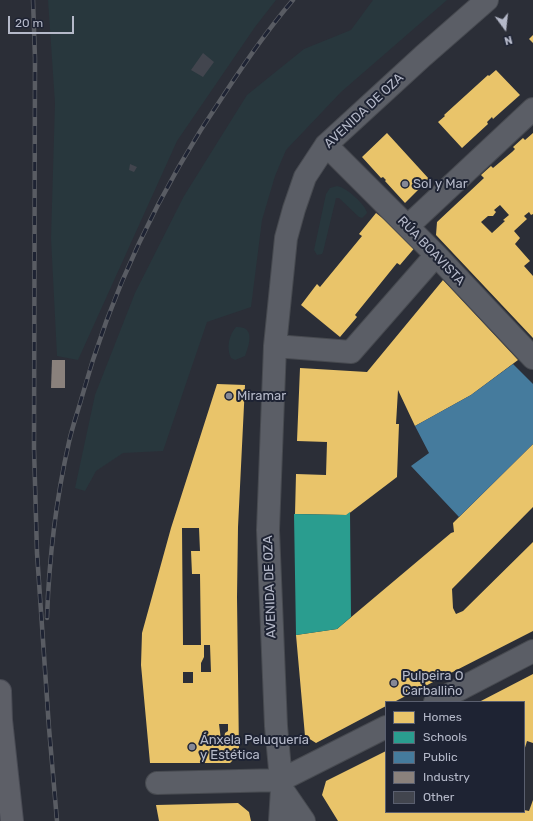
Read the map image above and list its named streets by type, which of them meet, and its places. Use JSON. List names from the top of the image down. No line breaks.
{"streets":{"street":["AVENIDA DE OZA","RÚA BOAVISTA"]},"crossings":[["AVENIDA DE OZA","RÚA BOAVISTA"]],"places":["Sol y Mar","Miramar","Pulpeira O Carballiño","Ánxela Peluquería y Estética"],"legend":["Homes","Schools","Public","Industry","Other"],"scale_bar":"20 m","north":"bottom"}
